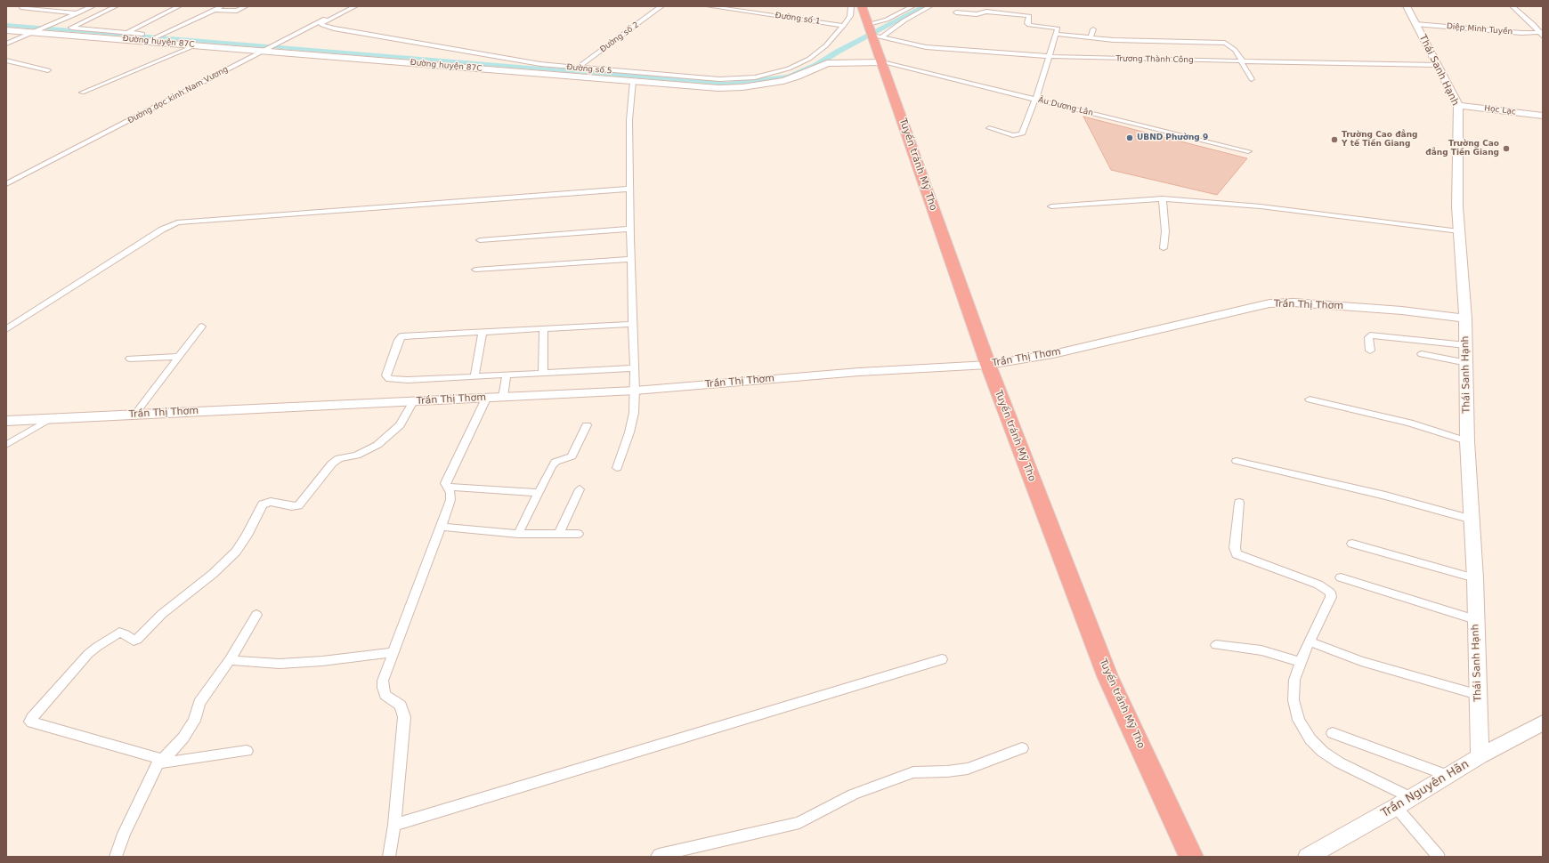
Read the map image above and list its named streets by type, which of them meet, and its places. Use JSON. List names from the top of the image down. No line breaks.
{"streets":{"highway":["Tuyến tránh Mỹ Tho"],"street":["Đường số 1","Diệp Minh Tuyền","Đường số 2","Đường huyện 87C","Trương Thành Công","Đường số 5","Thái Sanh Hạnh","Đường dọc kinh Nam Vương","Âu Dương Lân","Học Lạc","Trần Thị Thơm","Trần Nguyên Hãn"]},"crossings":[["Đường số 1","Đường số 5"],["Diệp Minh Tuyền","Thái Sanh Hạnh"],["Đường số 2","Đường số 5"],["Đường huyện 87C","Đường dọc kinh Nam Vương"],["Đường huyện 87C","Âu Dương Lân"],["Đường huyện 87C","Tuyến tránh Mỹ Tho"],["Trương Thành Công","Thái Sanh Hạnh"],["Trương Thành Công","Tuyến tránh Mỹ Tho"],["Thái Sanh Hạnh","Học Lạc"],["Thái Sanh Hạnh","Trần Thị Thơm"],["Thái Sanh Hạnh","Trần Nguyên Hãn"],["Âu Dương Lân","Tuyến tránh Mỹ Tho"],["Tuyến tránh Mỹ Tho","Trần Thị Thơm"]],"places":["UBND Phường 9","Trường Cao đẳng Y tế Tiền Giang","Trường Cao đẳng Tiền Giang"]}
